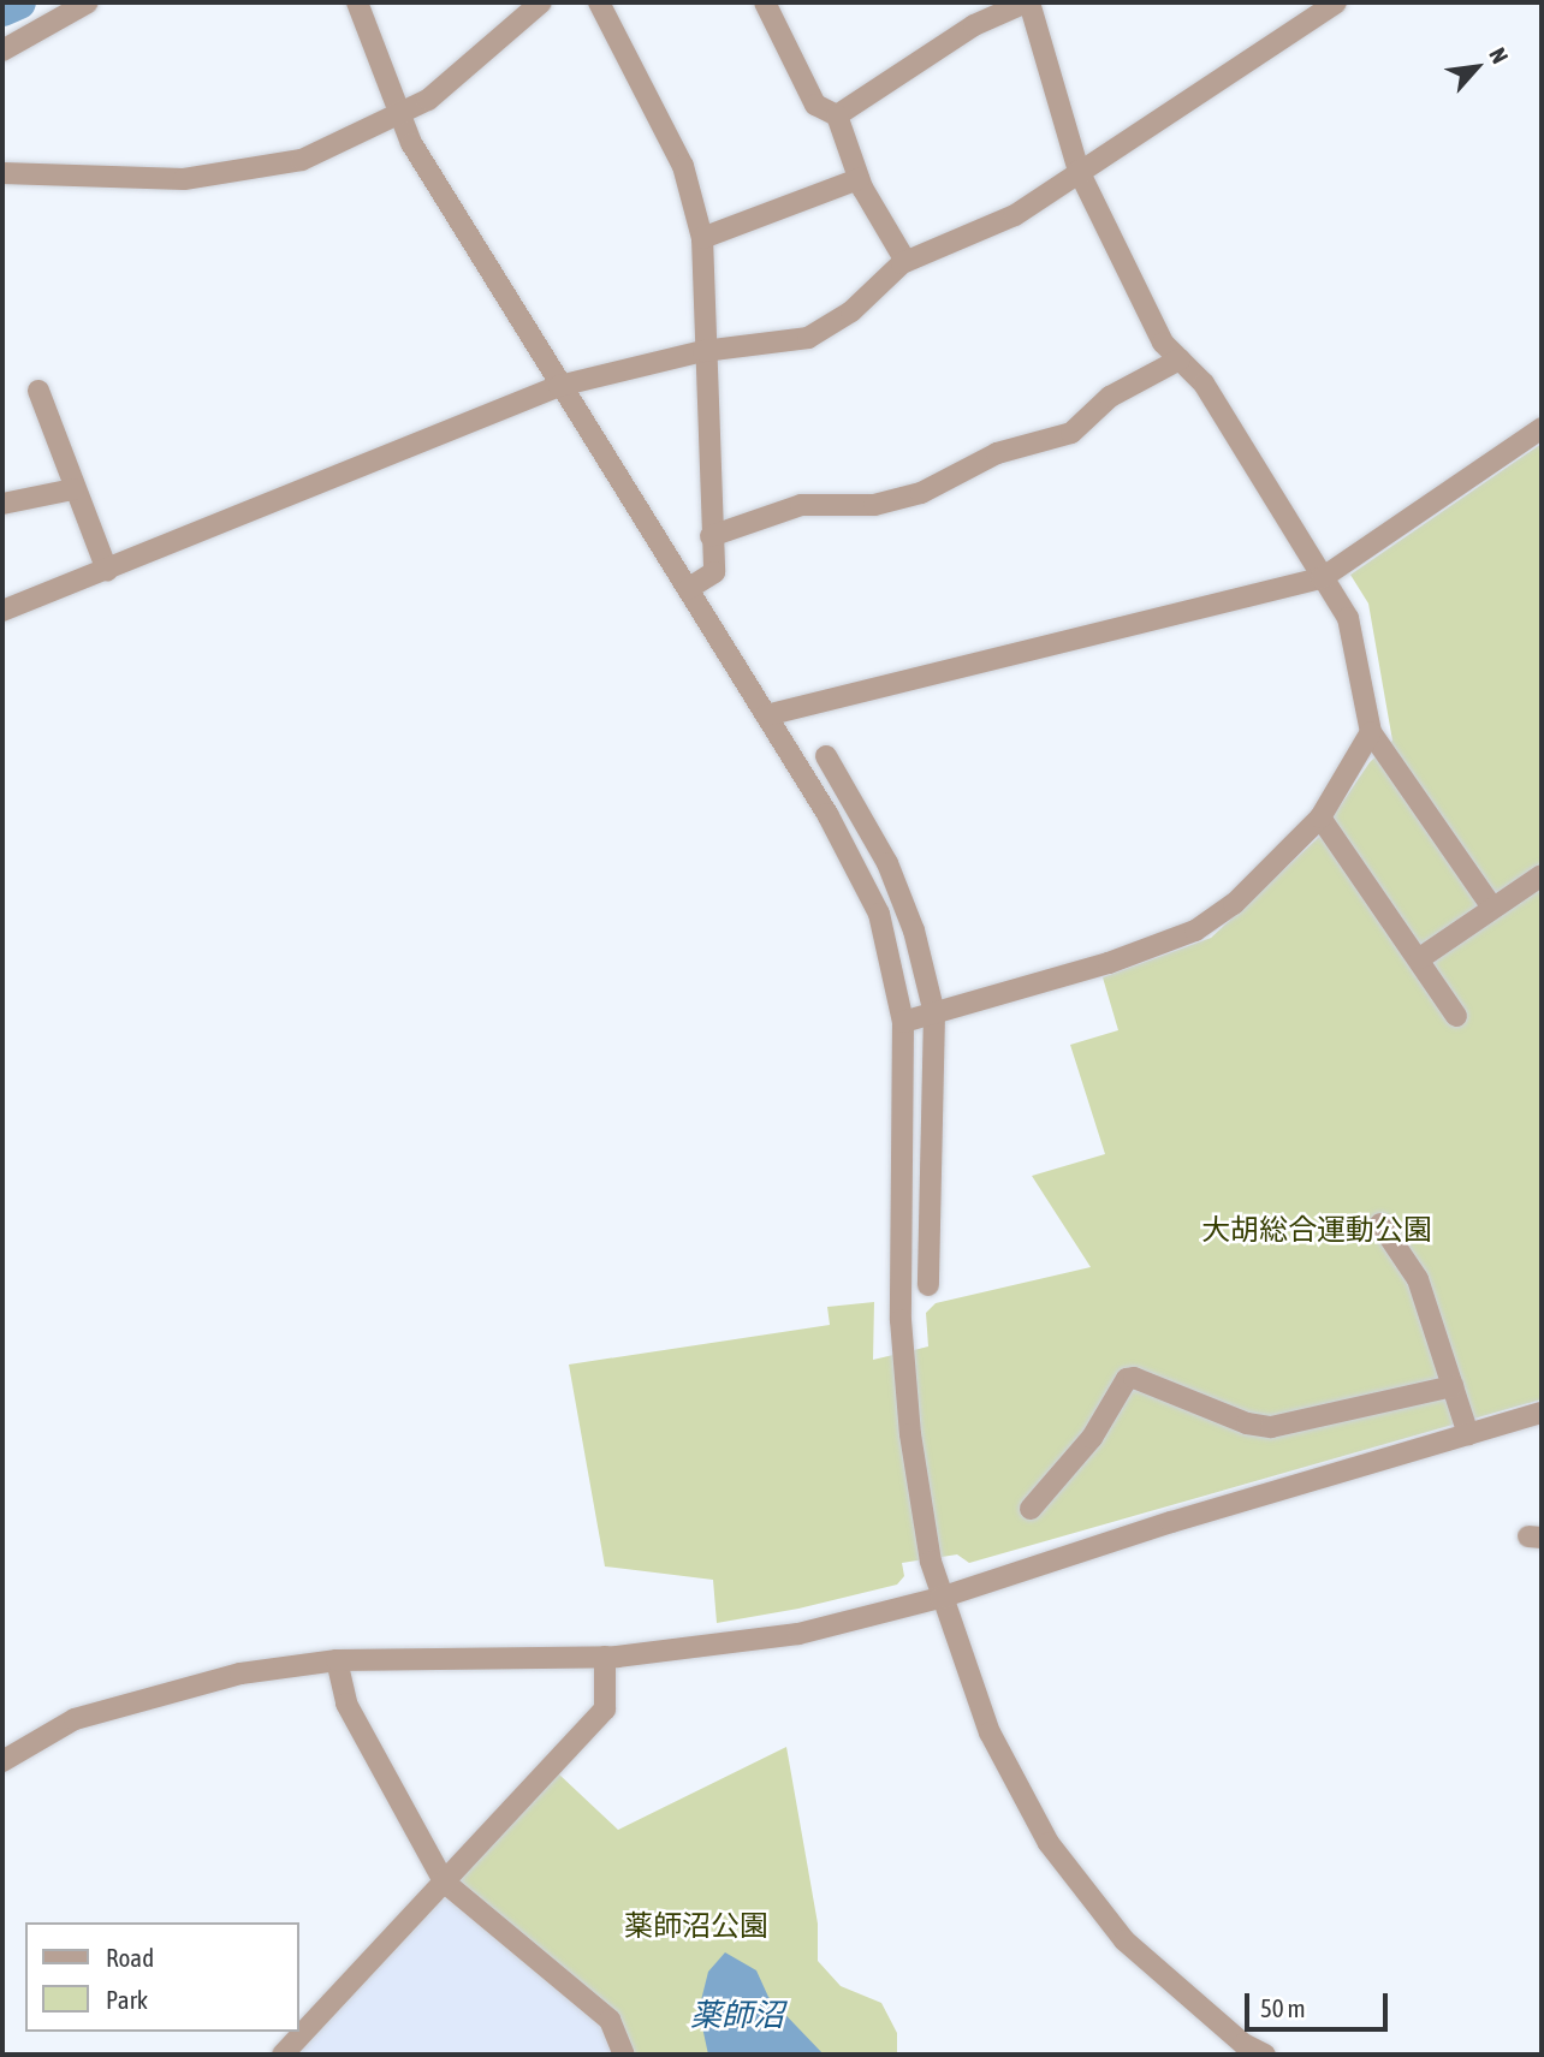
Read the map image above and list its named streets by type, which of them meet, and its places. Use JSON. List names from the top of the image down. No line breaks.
{"water":["薬師沼"],"parks":["大胡総合運動公園","薬師沼公園"],"legend":["Road","Park"],"scale_bar":"50 m","north":"top right"}
